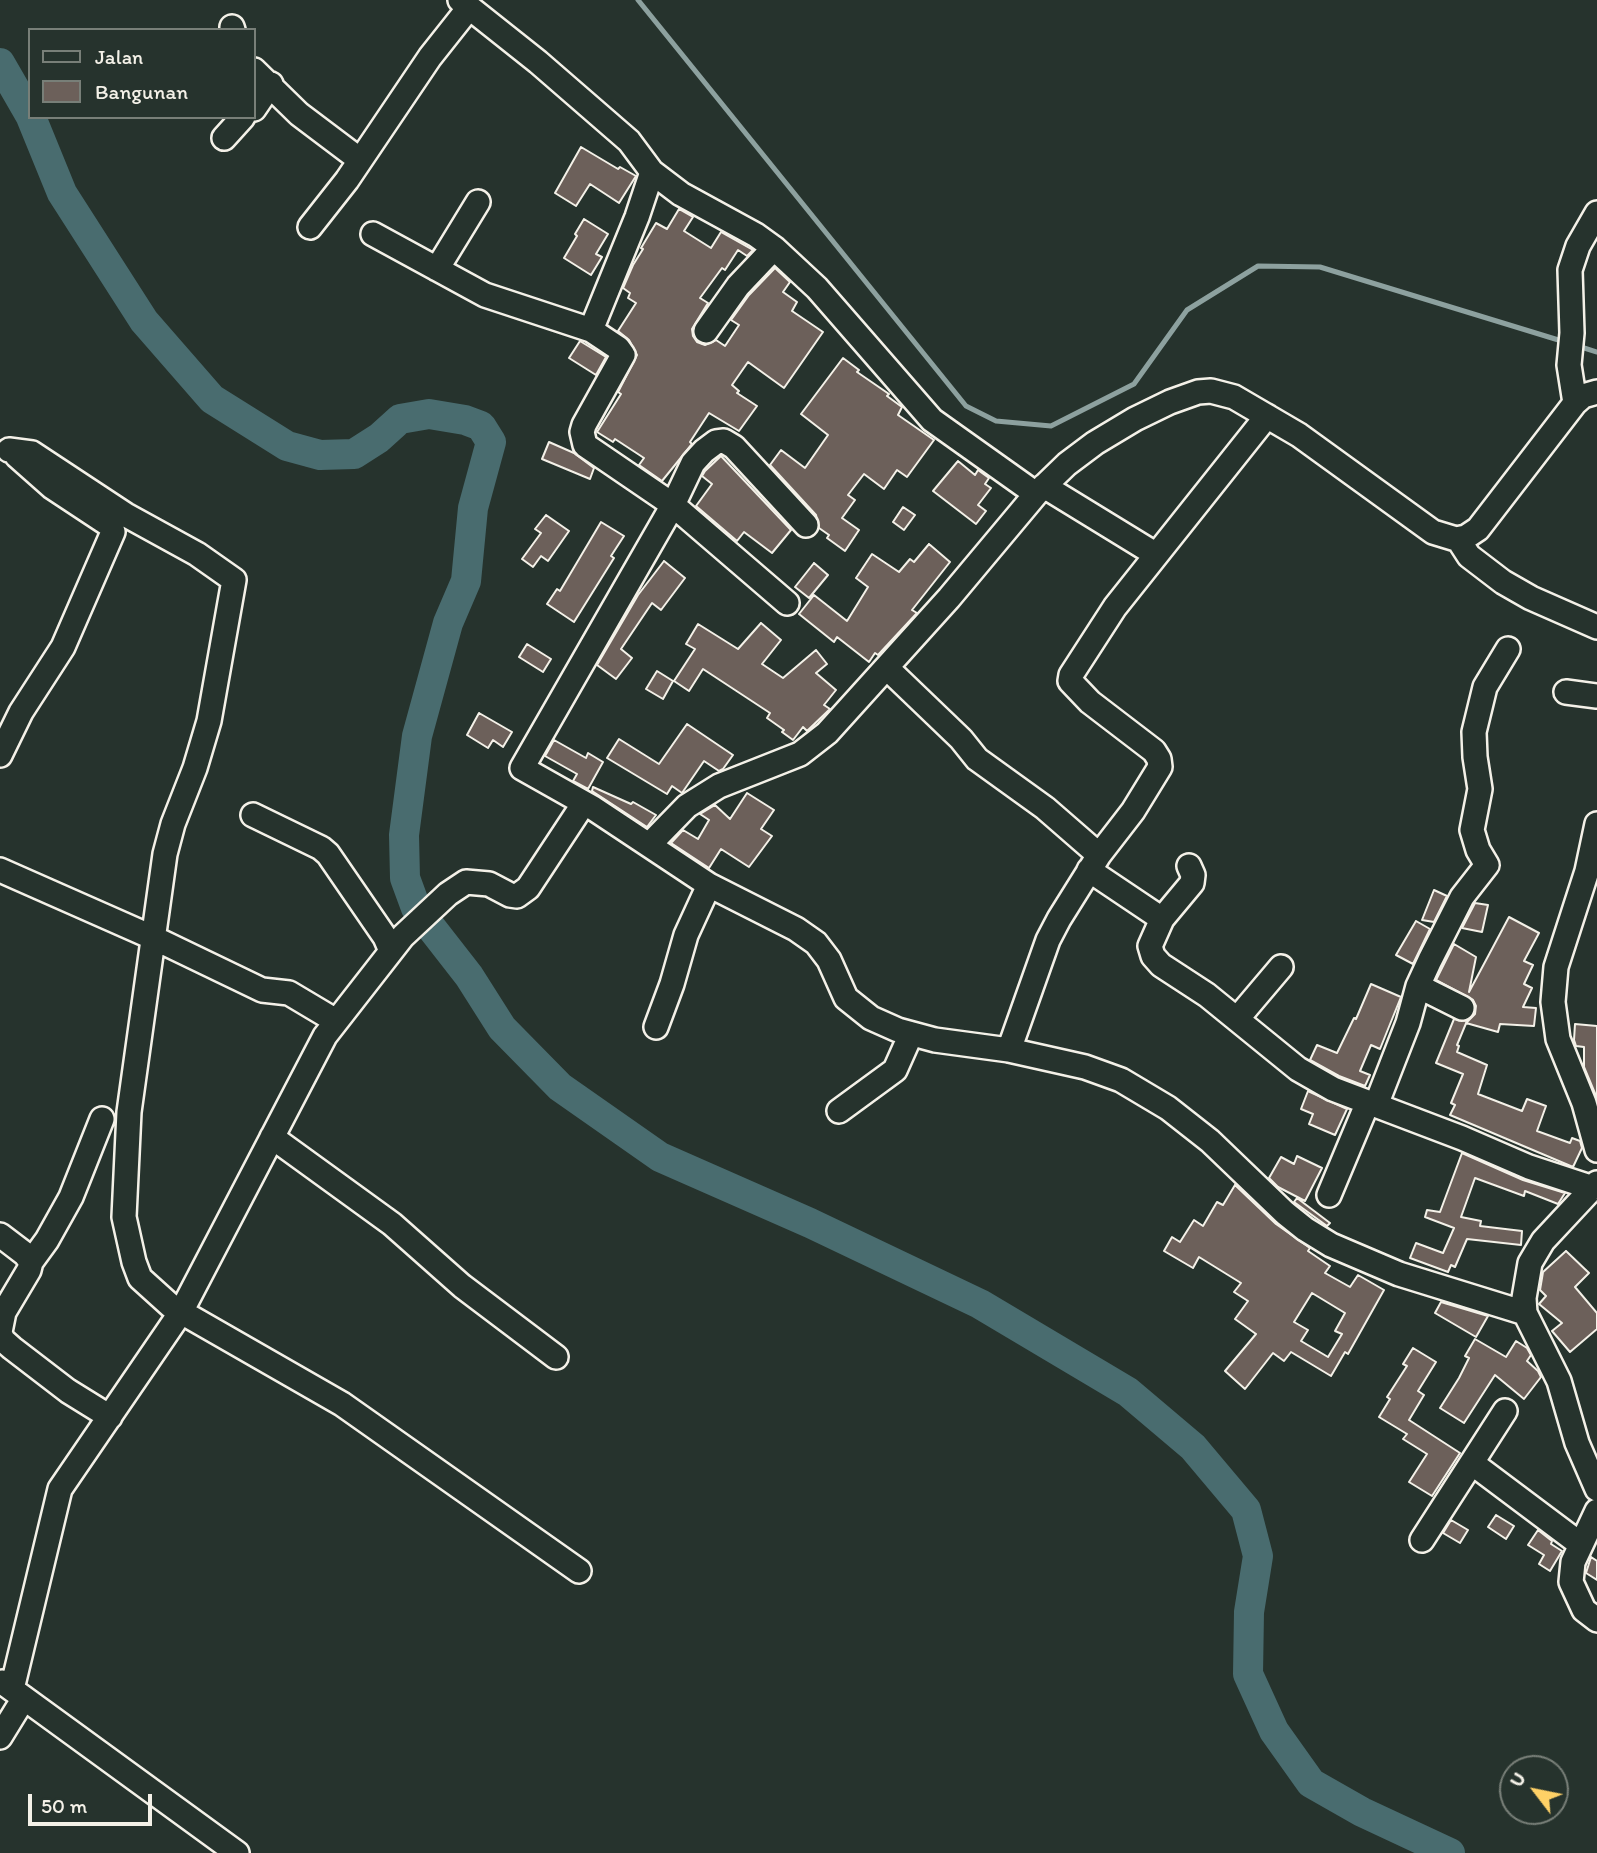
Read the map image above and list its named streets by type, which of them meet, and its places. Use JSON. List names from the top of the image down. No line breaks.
{"legend":["Jalan","Bangunan"],"scale_bar":"50 m","north":"top left"}
